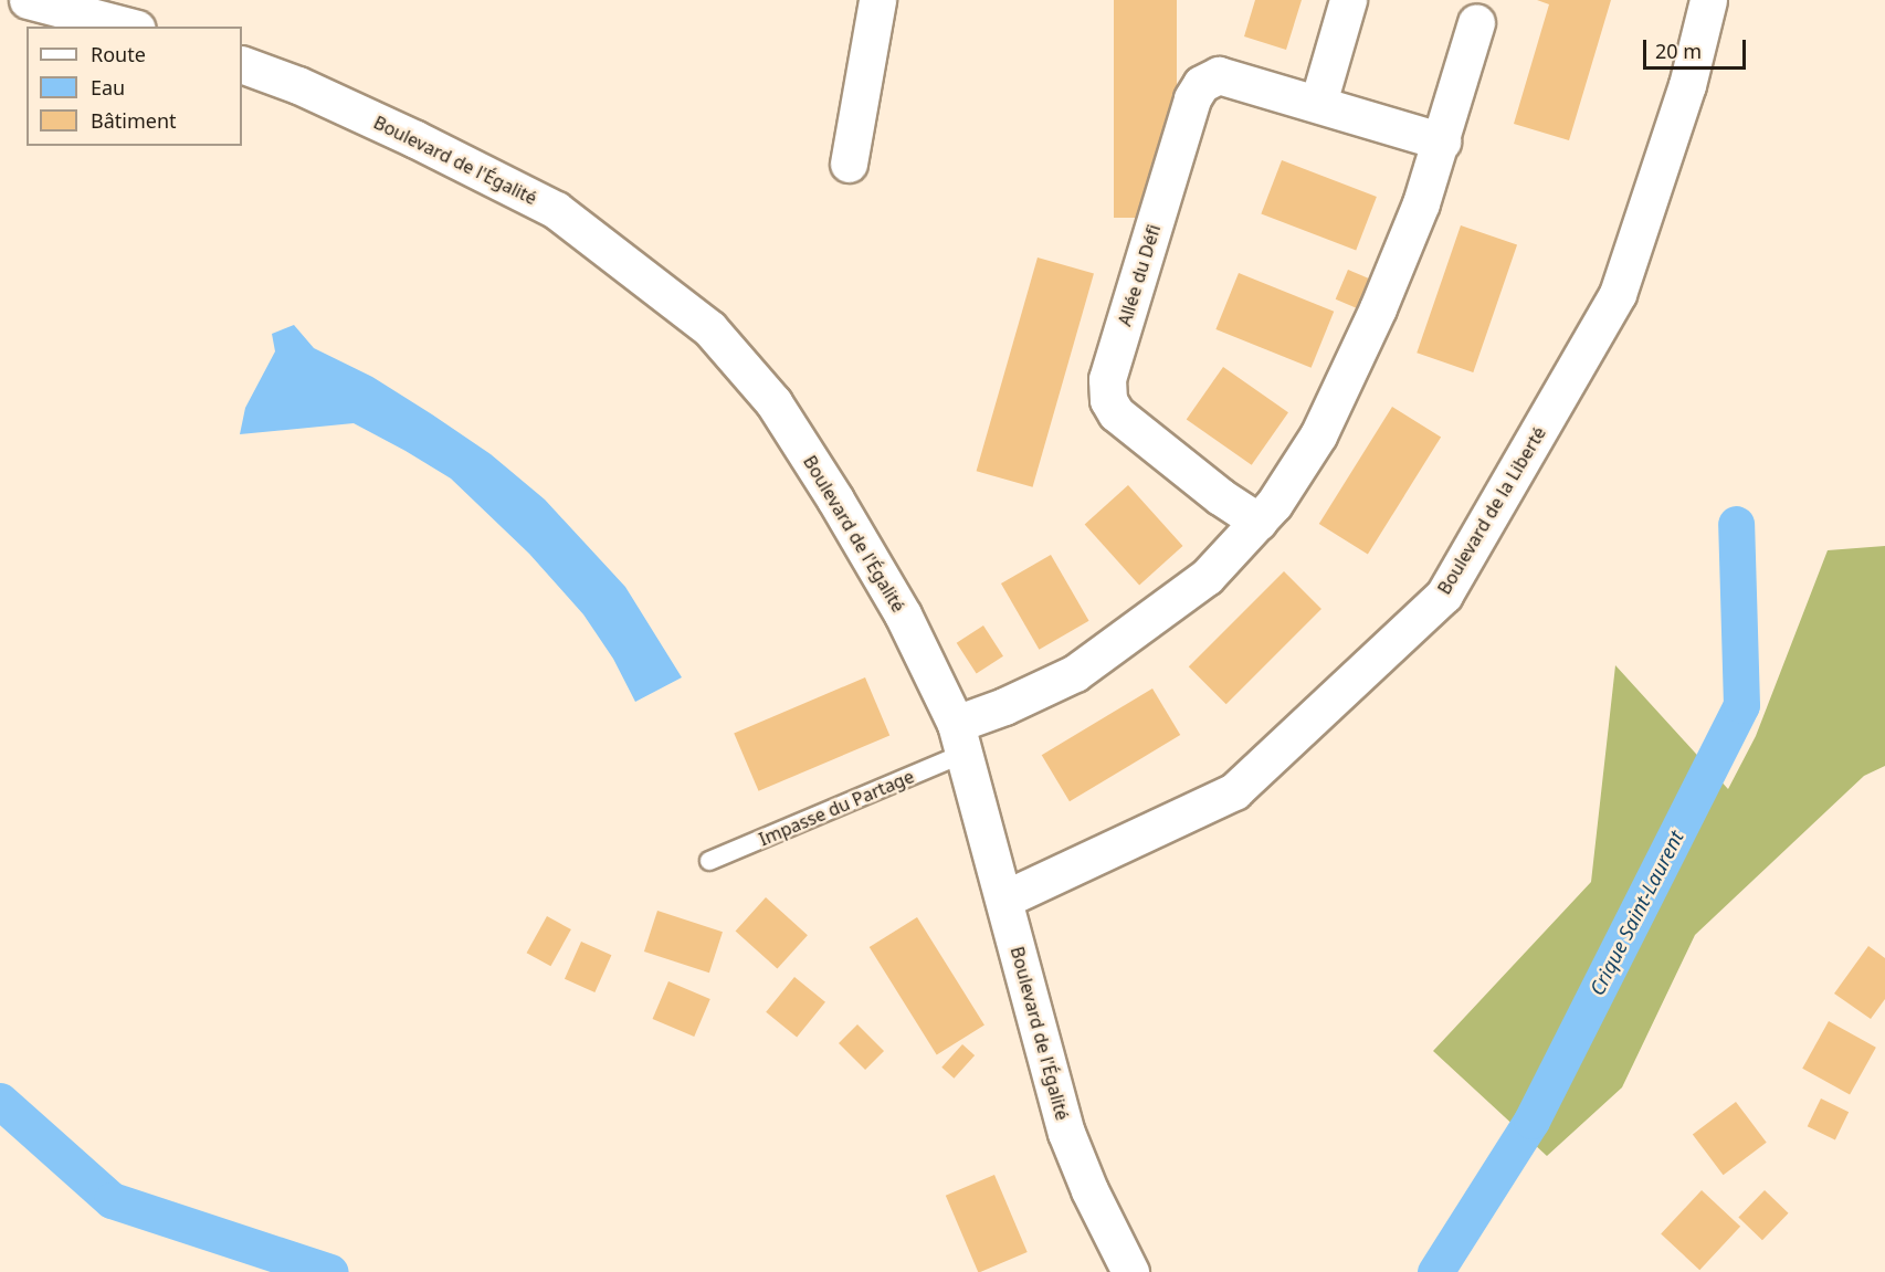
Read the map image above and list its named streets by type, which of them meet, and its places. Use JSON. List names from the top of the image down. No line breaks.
{"streets":{"street":["Boulevard de l'Égalité","Allée du Défi","Boulevard de la Liberté"],"lane":["Impasse du Partage"]},"crossings":[["Boulevard de l'Égalité","Boulevard de la Liberté"],["Boulevard de l'Égalité","Impasse du Partage"]],"water":["Crique Saint-Laurent"],"legend":["Route","Eau","Bâtiment"],"scale_bar":"20 m"}
